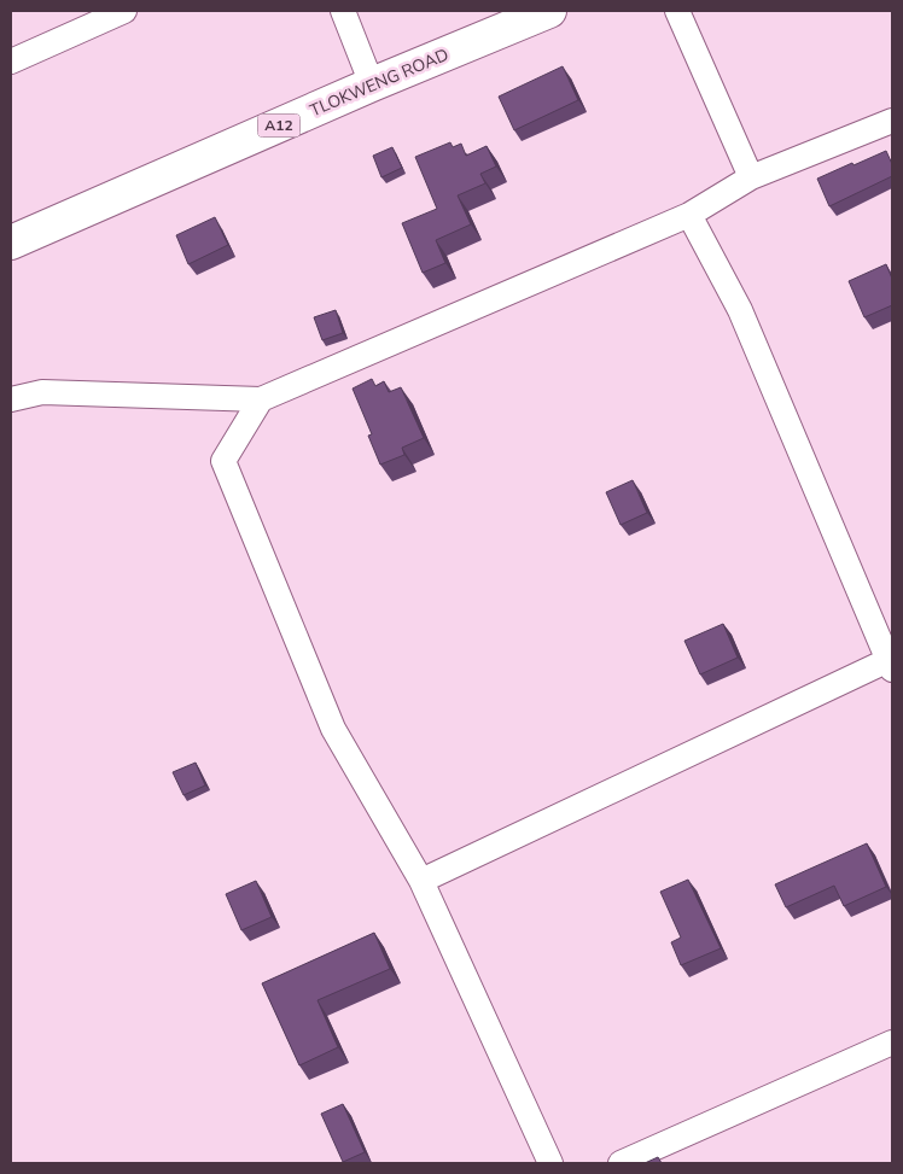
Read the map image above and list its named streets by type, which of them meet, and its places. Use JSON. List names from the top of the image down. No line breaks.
{"streets":{"main road":["TLOKWENG ROAD","A12"]}}
